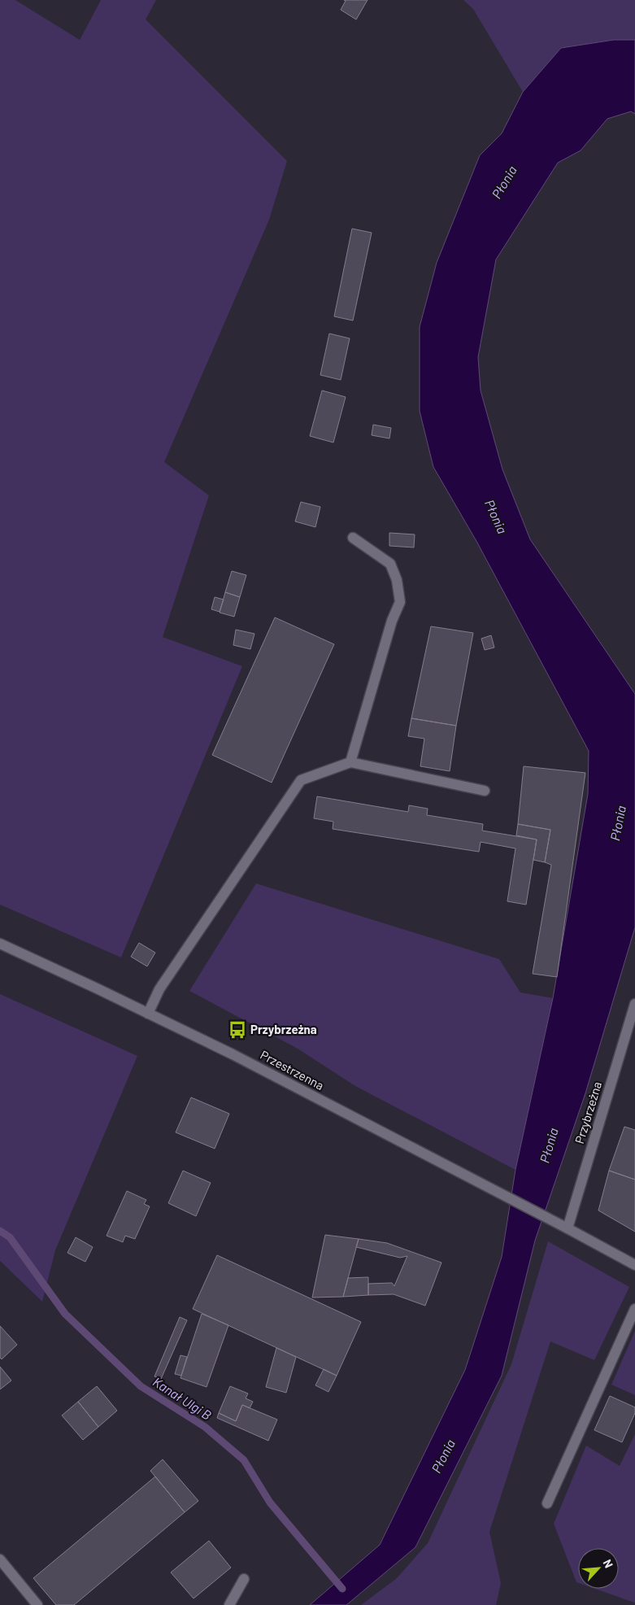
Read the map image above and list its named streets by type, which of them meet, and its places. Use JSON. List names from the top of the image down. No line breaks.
{"streets":{"street":["Przestrzenna","Przybrzeżna"]},"crossings":[["Przestrzenna","Przybrzeżna"]],"water":["Płonia","Kanał Ulgi B"],"places":{"bus stop":["Przybrzeżna"]},"north":"top right"}
